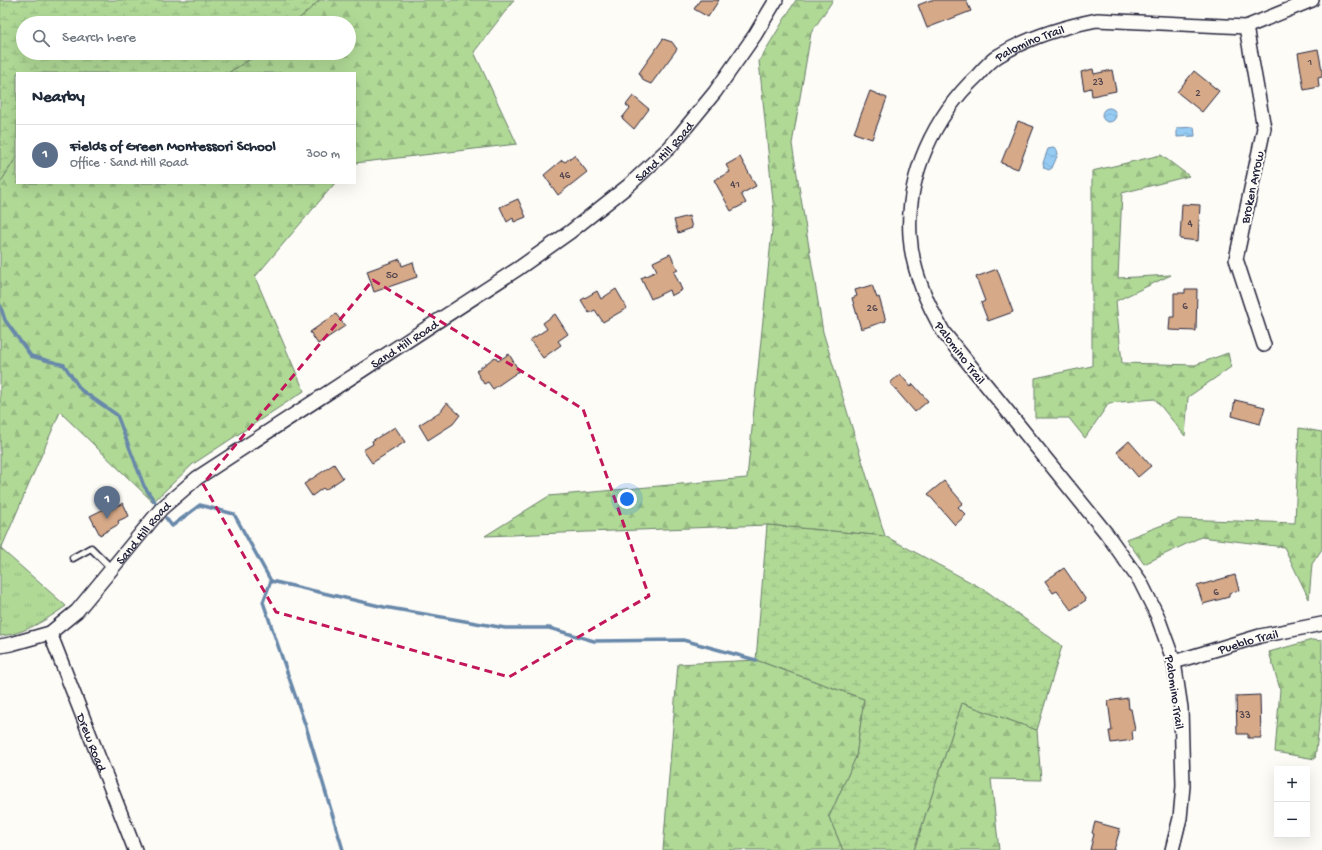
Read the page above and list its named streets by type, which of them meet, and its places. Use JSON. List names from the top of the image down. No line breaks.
{"streets":{"street":["Palomino Trail","Sand Hill Road","Broken Arrow","Pueblo Trail","Drew Road"]},"crossings":[["Palomino Trail","Broken Arrow"],["Palomino Trail","Pueblo Trail"],["Sand Hill Road","Drew Road"]],"house_numbers":["1","23","2","46","41","4","50","6","26","6","33"],"page":{"search":"Search here","heading":"Nearby","list":[{"mark":"1","name":"Fields of Green Montessori School","note":"Office · Sand Hill Road","value":"300 m"}],"pins":"1","map_buttons":["+","−"]}}
